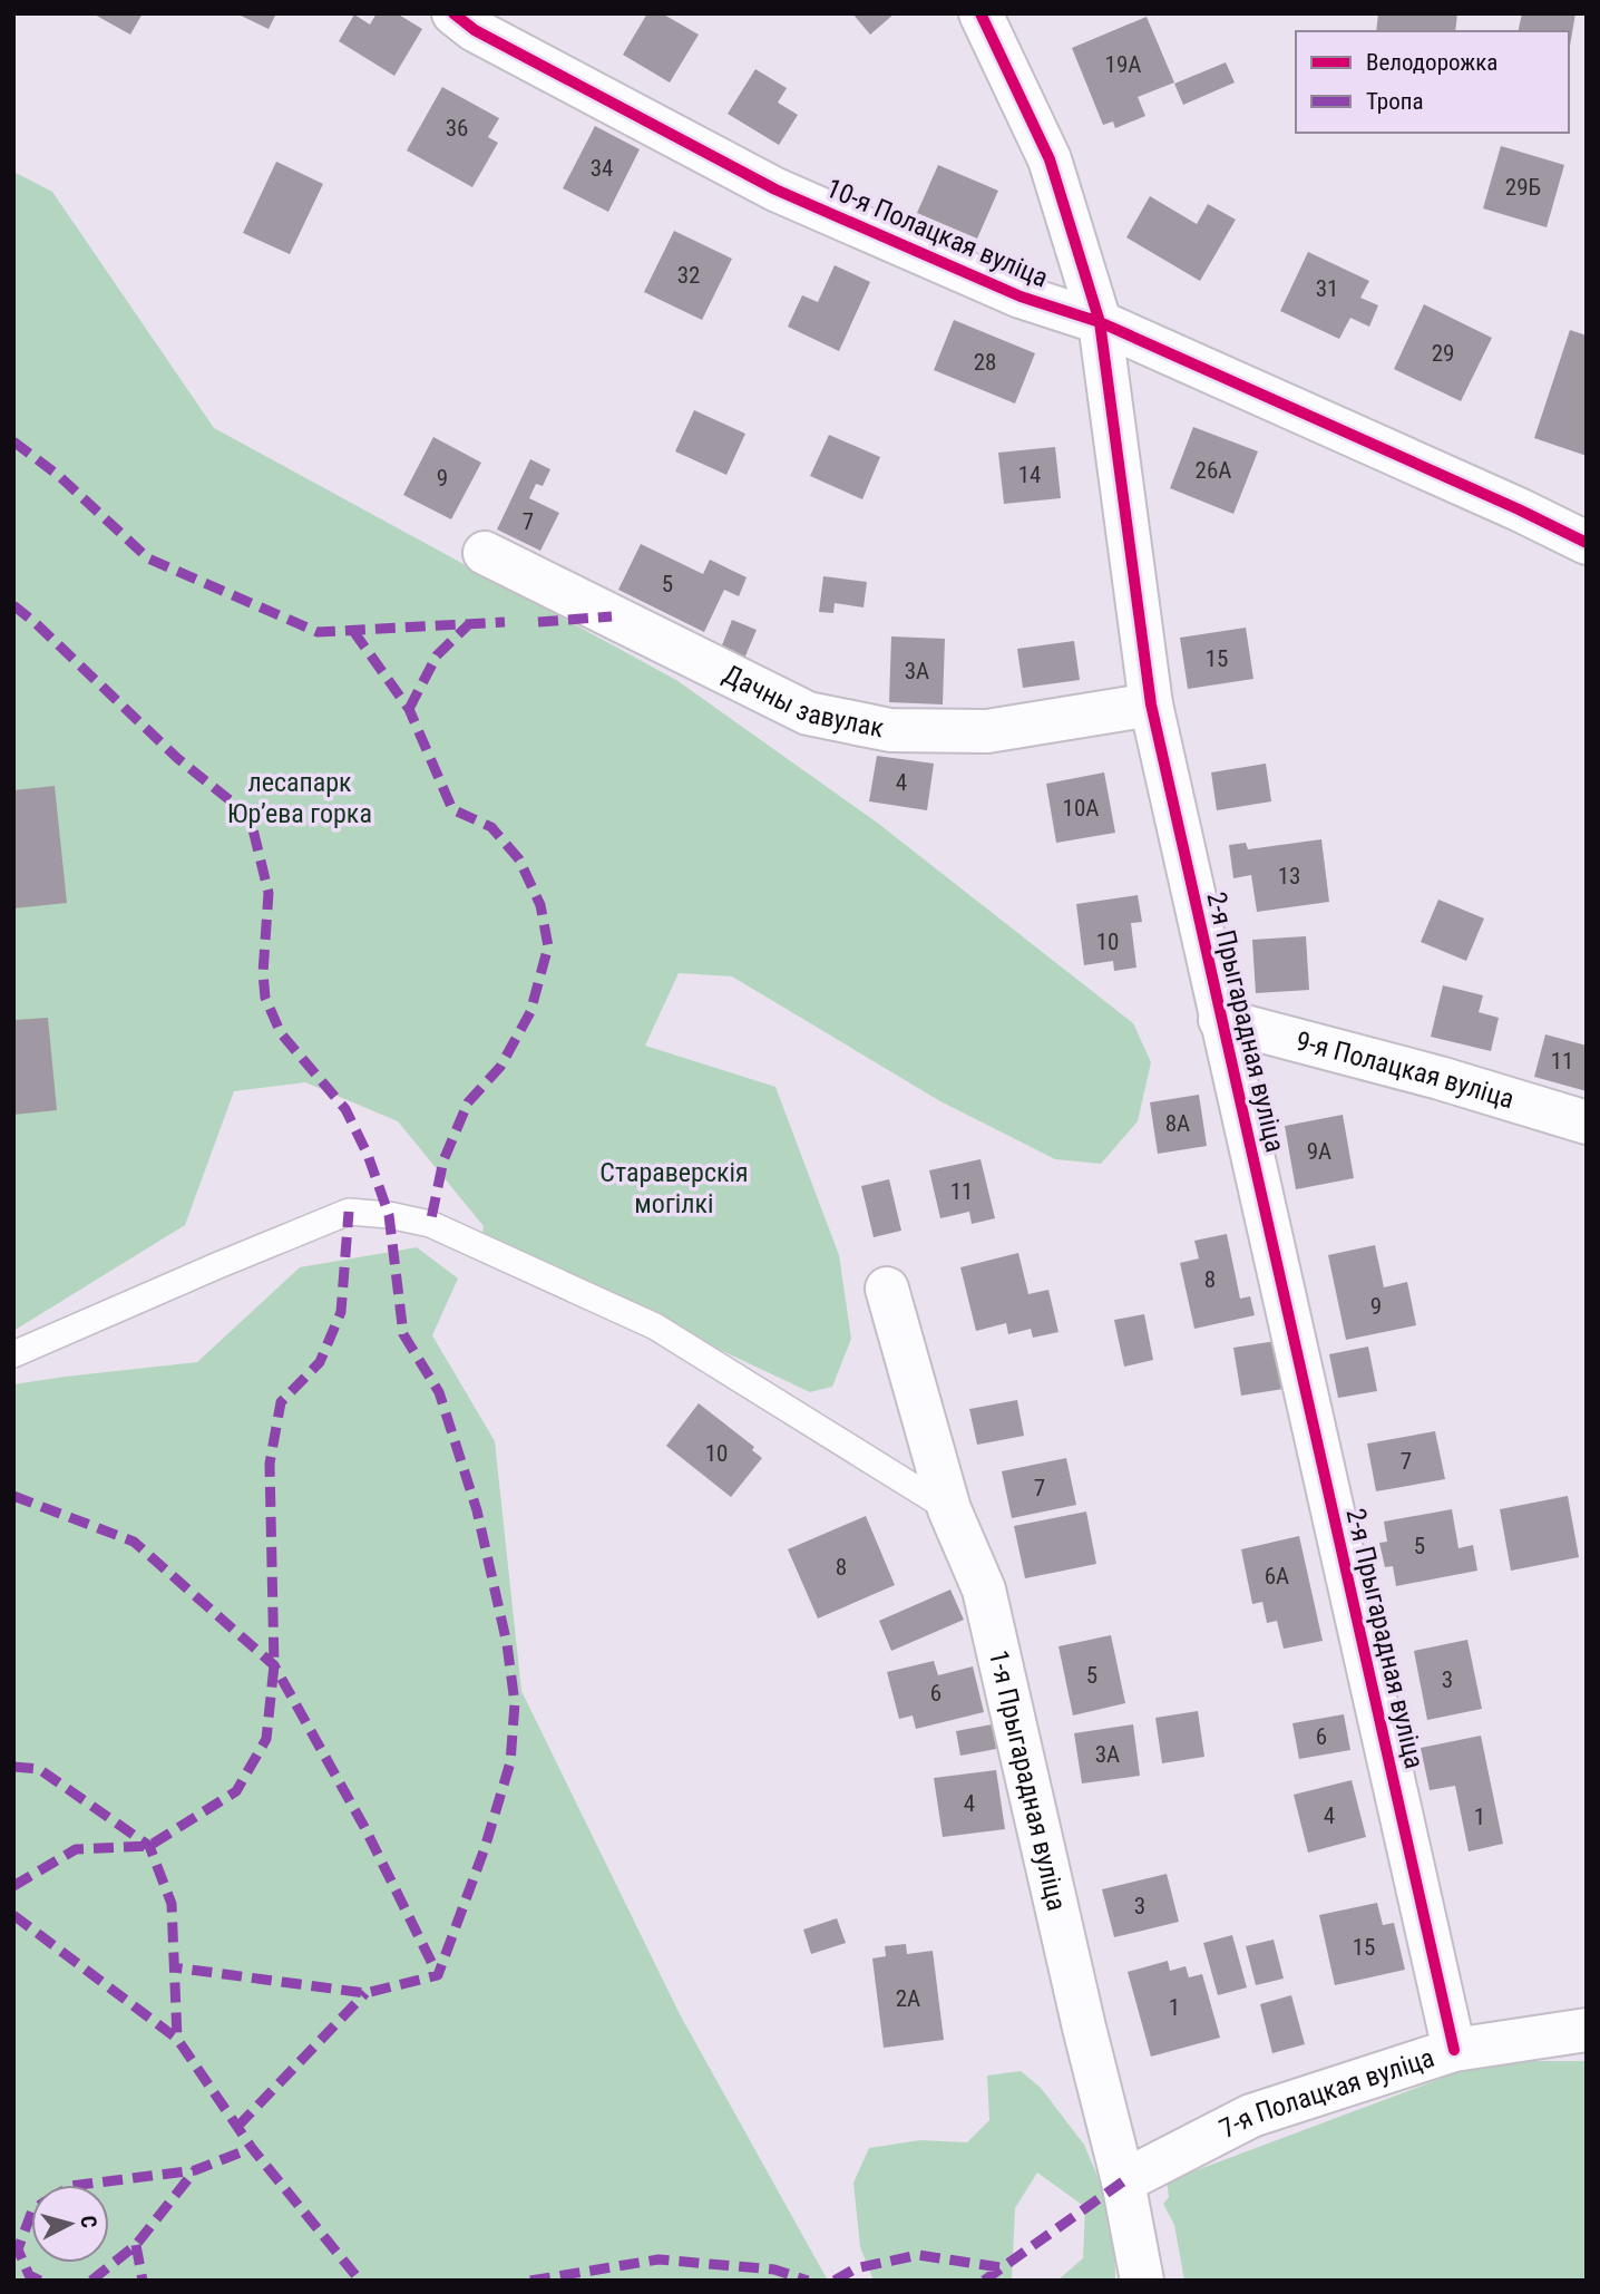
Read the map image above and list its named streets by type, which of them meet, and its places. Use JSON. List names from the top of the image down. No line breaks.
{"streets":{"street":["10-я Полацкая вуліца","Дачны завулак","2-я Прыгарадная вуліца","9-я Полацкая вуліца","1-я Прыгарадная вуліца","7-я Полацкая вуліца"]},"crossings":[["10-я Полацкая вуліца","2-я Прыгарадная вуліца"],["Дачны завулак","2-я Прыгарадная вуліца"],["2-я Прыгарадная вуліца","9-я Полацкая вуліца"],["2-я Прыгарадная вуліца","7-я Полацкая вуліца"],["1-я Прыгарадная вуліца","7-я Полацкая вуліца"]],"parks":["лесапарк Юрʼева горка","Стараверскія могілкі"],"house_numbers":["19А","36","34","29Б","32","31","29","28","26А","14","9","7","5","15","3А","4","10А","13","10","11","8А","9А","11","8","9","10","7","7","5","8","6А","5","3","6","6","3А","4","4","1","3","15","2А","1"],"legend":["Велодорожка","Тропа"],"north":"right"}
